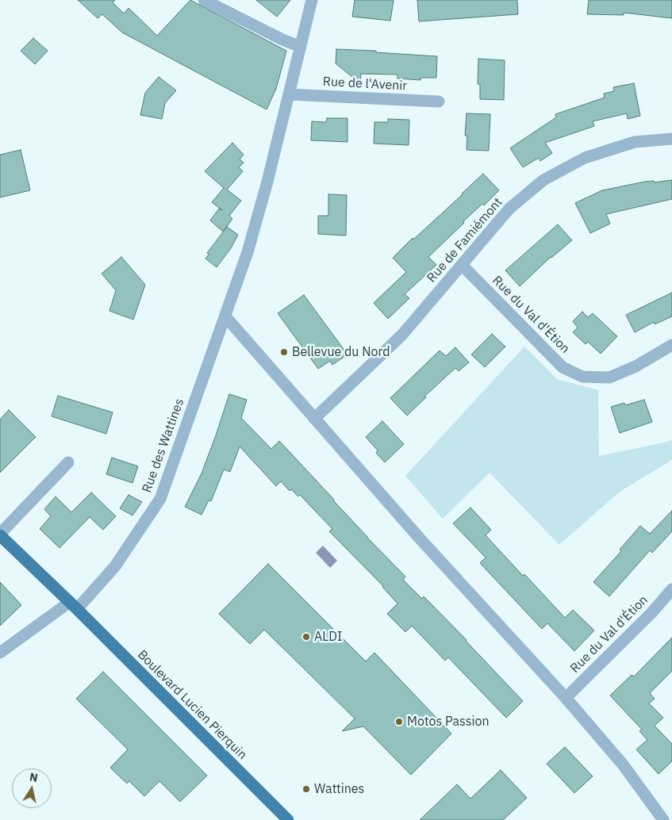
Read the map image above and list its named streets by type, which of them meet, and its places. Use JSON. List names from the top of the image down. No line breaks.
{"streets":{"main road":["Boulevard Lucien Pierquin"],"street":["Rue de l'Avenir","Rue de Famiémont","Rue du Val d'Étion","Rue des Wattines"]},"crossings":[["Rue de l'Avenir","Rue des Wattines"],["Rue de Famiémont","Rue du Val d'Étion"],["Rue des Wattines","Boulevard Lucien Pierquin"]],"places":["Bellevue du Nord","ALDI","Motos Passion","Wattines"],"north":"top"}
